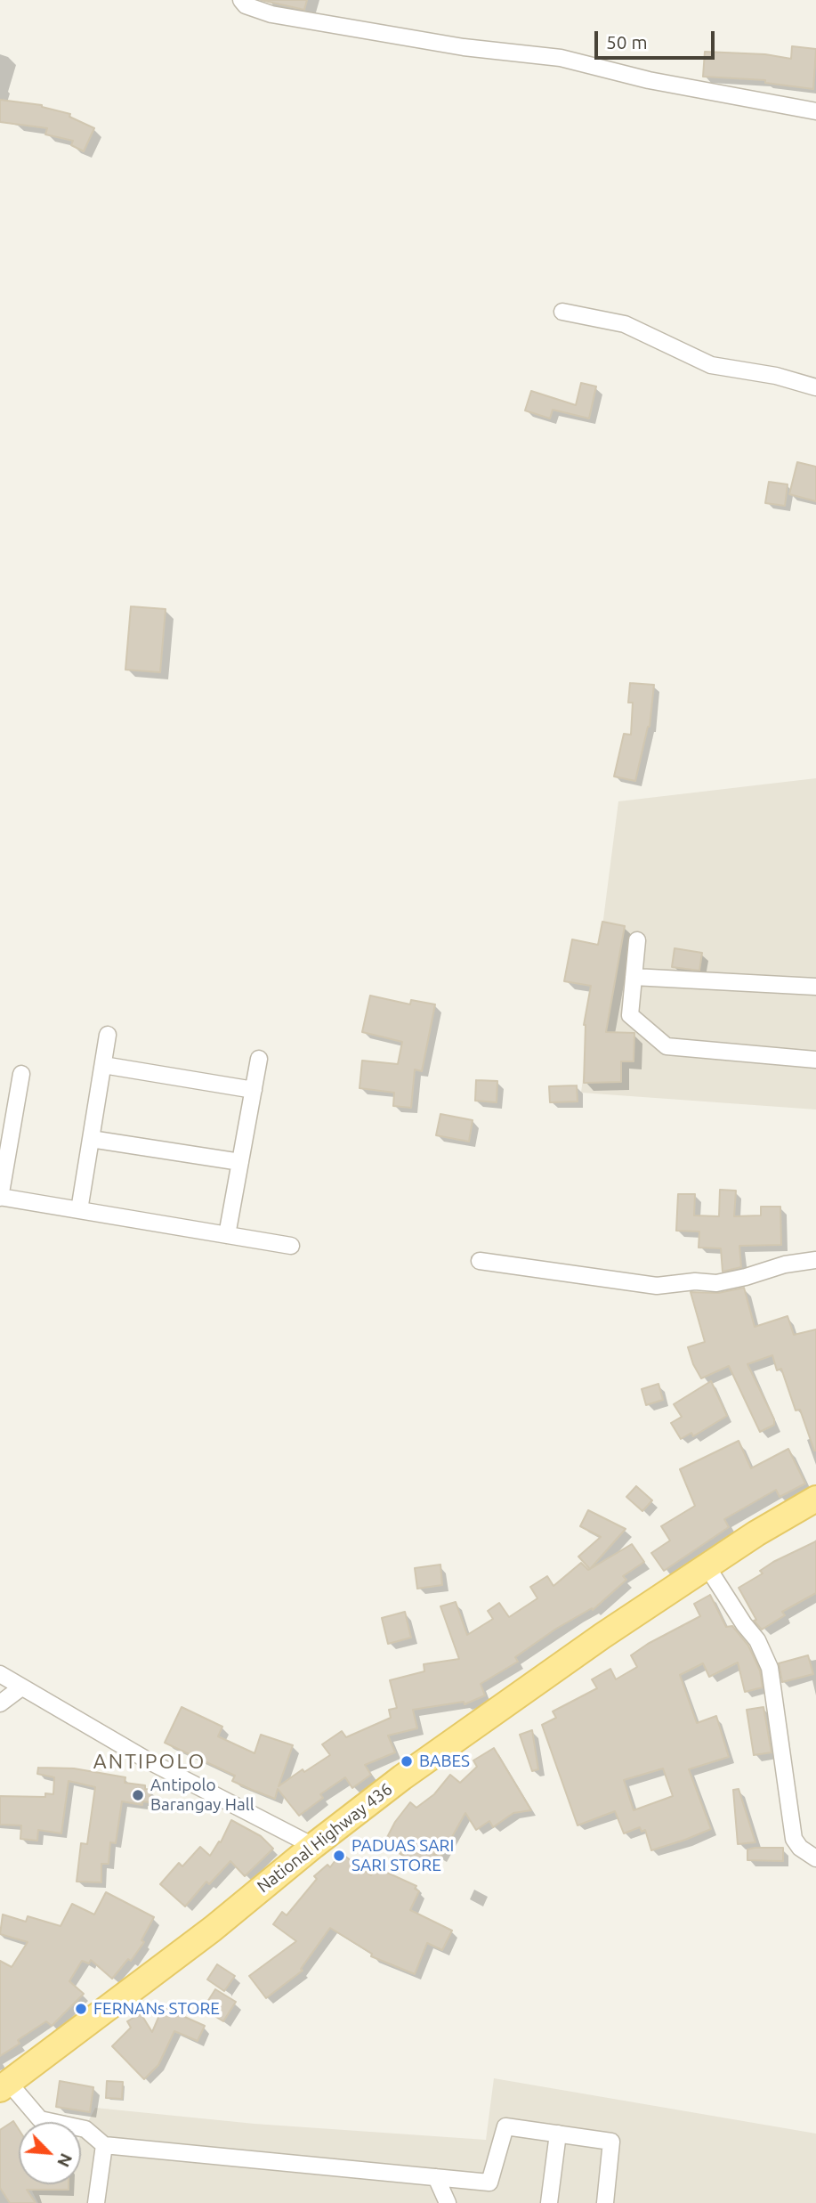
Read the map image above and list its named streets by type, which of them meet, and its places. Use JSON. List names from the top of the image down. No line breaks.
{"streets":{"main road":["National Highway 436"]},"districts":["ANTIPOLO"],"places":["BABES","Antipolo Barangay Hall","PADUAS SARI SARI STORE","FERNANs STORE"],"scale_bar":"50 m","north":"bottom right"}
